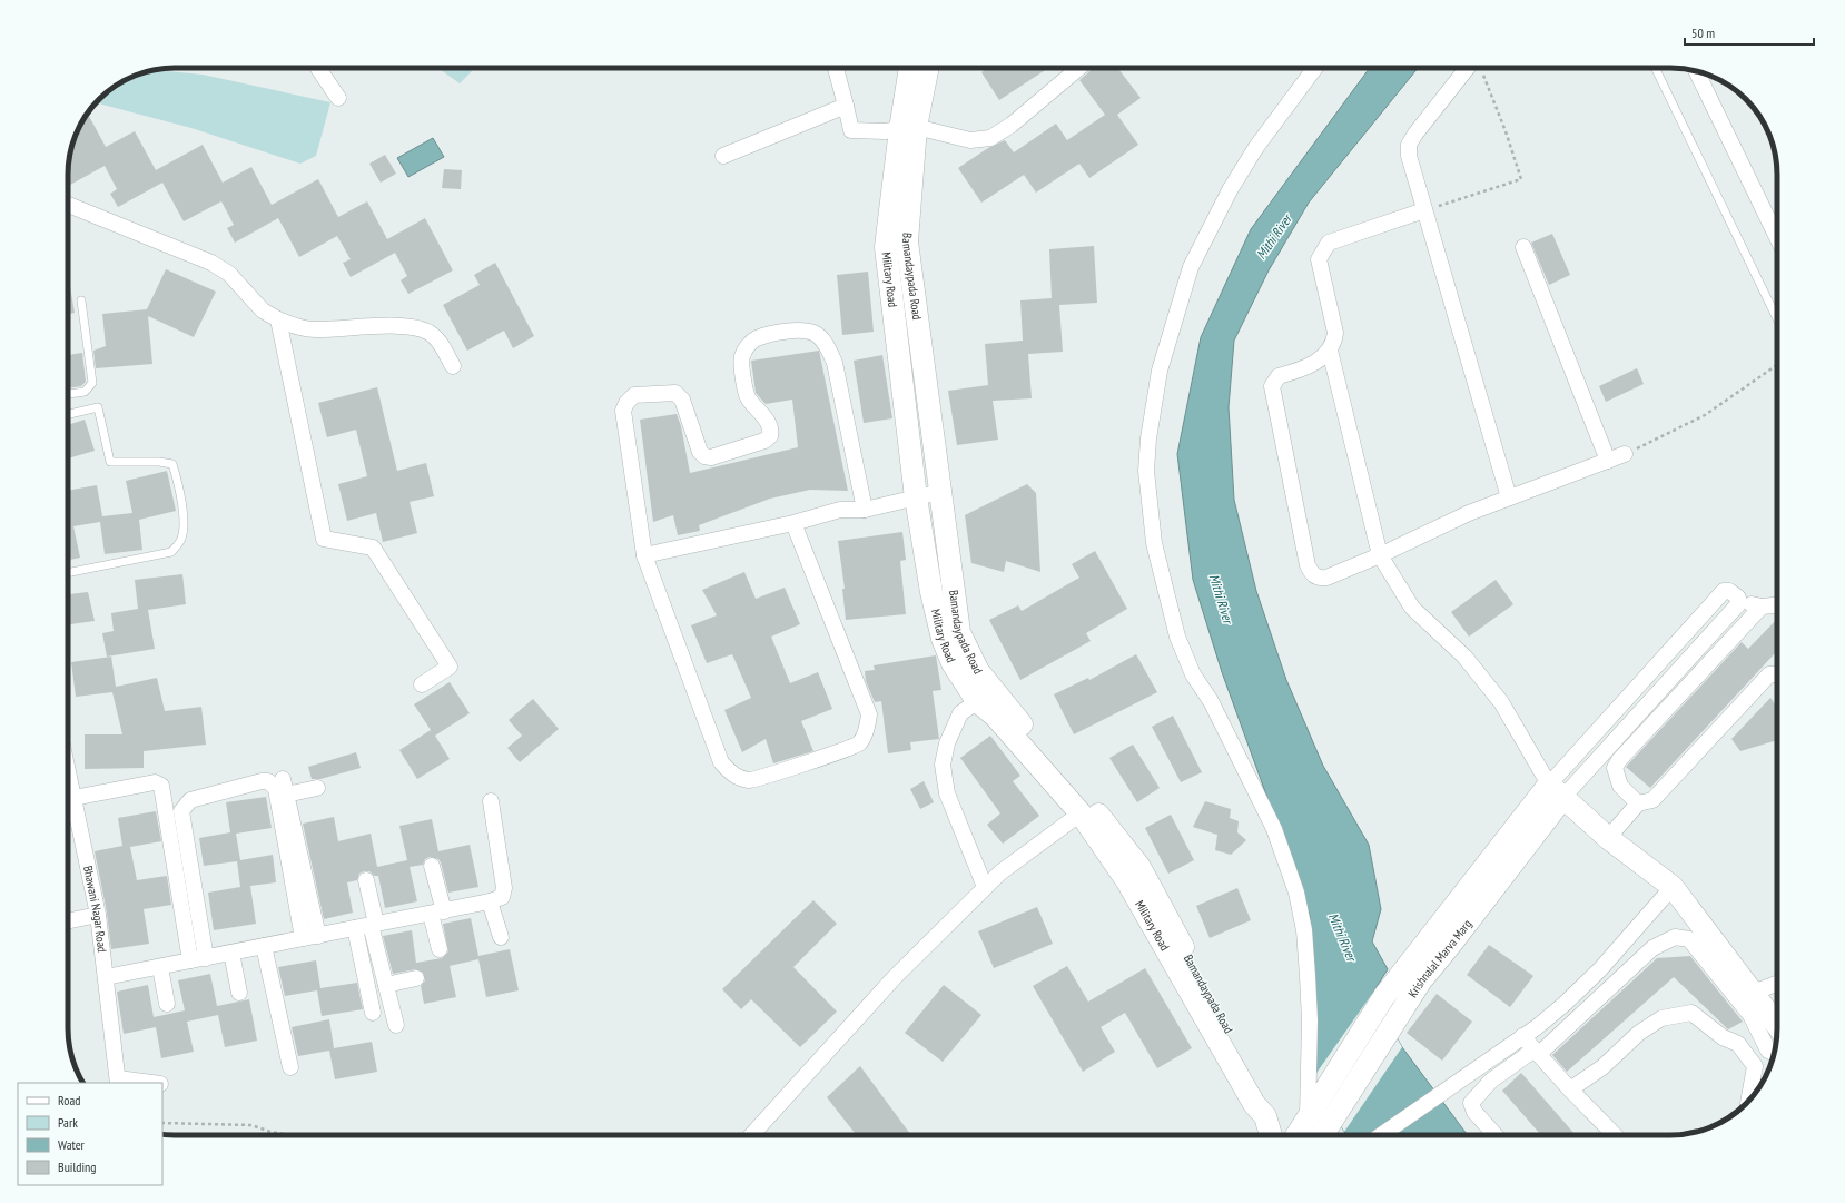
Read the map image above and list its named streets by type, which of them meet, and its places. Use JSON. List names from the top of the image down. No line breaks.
{"streets":{"street":["Bamandaypada Road","Military Road","Bhawani Nagar Road","Krishnalal Marva Marg"]},"crossings":[["Bamandaypada Road","Military Road"]],"water":["Mithi River"],"legend":["Road","Park","Water","Building"],"scale_bar":"50 m"}
